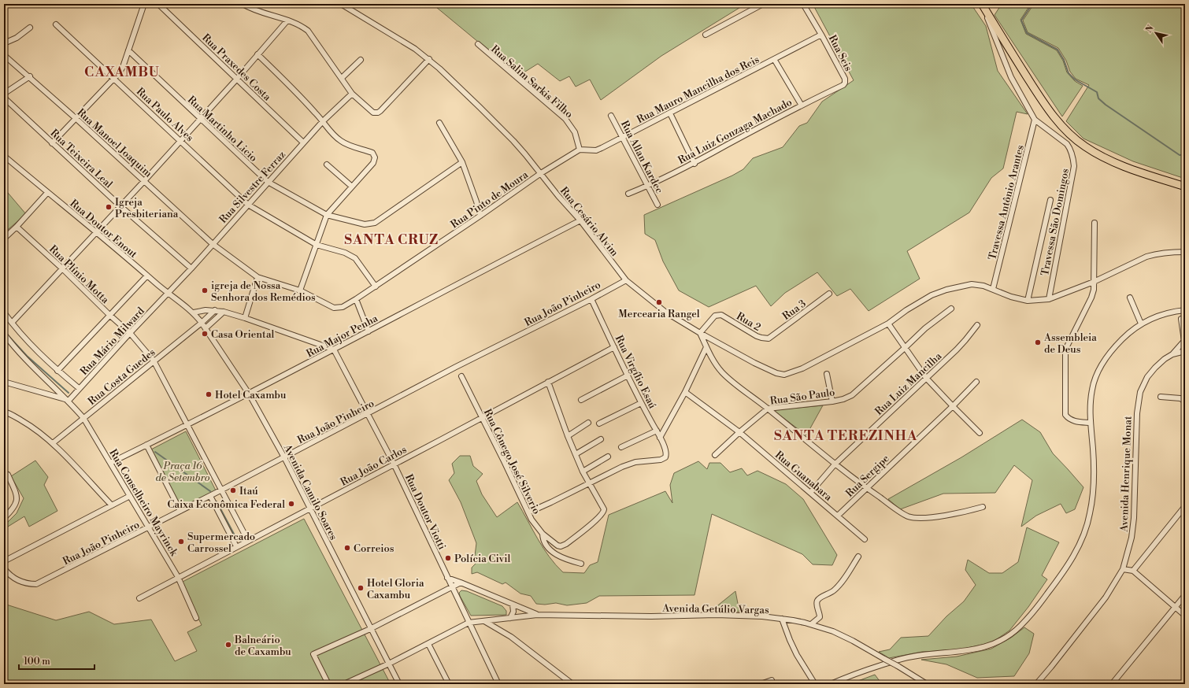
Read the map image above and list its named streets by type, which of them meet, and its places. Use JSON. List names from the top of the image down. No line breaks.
{"streets":{"street":["Rua Seis","Rua Praxedes Costa","Rua Salim Sarkis Filho","Rua Mauro Mancilha dos Reis","Rua Paulo Alves","Rua Martinho Licio","Rua Luiz Gonzaga Machado","Rua Manoel Joaquim","Rua Allan Kardec","Rua Teixeira Leal","Rua Silvestre Ferraz","Rua Pinto de Moura","Travessa Antônio Arantes","Rua Cesário Alvim","Travessa São Domingos","Rua Doutor Enout","Rua Plínio Motta","Rua João Pinheiro","Rua 3","Rua 2","Rua Major Penha","Rua Mário Milward","Rua Virgílio Esaú","Rua Costa Guedes","Rua Luiz Mancilha","Rua São Paulo","Rua Cônego José Silverio","Rua João Carlos","Avenida Henrique Monat","Rua Guanabara","Rua Sergipe","Avenida Camilo Soares","Rua Conselheiro Mayrinck","Rua Doutor Viotti","Avenida Getúlio Vargas"]},"crossings":[["Rua Seis","Rua Mauro Mancilha dos Reis"],["Rua Seis","Rua Luiz Gonzaga Machado"],["Rua Praxedes Costa","Rua Silvestre Ferraz"],["Rua Salim Sarkis Filho","Rua Mauro Mancilha dos Reis"],["Rua Salim Sarkis Filho","Rua Pinto de Moura"],["Rua Mauro Mancilha dos Reis","Rua Allan Kardec"],["Rua Mauro Mancilha dos Reis","Rua Pinto de Moura"],["Rua Paulo Alves","Rua Silvestre Ferraz"],["Rua Paulo Alves","Rua Pinto de Moura"],["Rua Martinho Licio","Rua Silvestre Ferraz"],["Rua Luiz Gonzaga Machado","Rua Allan Kardec"],["Rua Manoel Joaquim","Rua Silvestre Ferraz"],["Rua Manoel Joaquim","Rua Pinto de Moura"],["Rua Teixeira Leal","Rua Silvestre Ferraz"],["Rua Silvestre Ferraz","Rua Pinto de Moura"],["Rua Silvestre Ferraz","Rua Doutor Enout"],["Rua Silvestre Ferraz","Rua Mário Milward"],["Rua Pinto de Moura","Rua Cesário Alvim"],["Travessa Antônio Arantes","Rua Cesário Alvim"],["Travessa Antônio Arantes","Travessa São Domingos"],["Rua Cesário Alvim","Travessa São Domingos"],["Rua Cesário Alvim","Rua João Pinheiro"],["Rua Cesário Alvim","Rua 2"],["Rua Cesário Alvim","Rua Major Penha"],["Rua Doutor Enout","Rua Mário Milward"],["Rua Doutor Enout","Rua Costa Guedes"],["Rua Doutor Enout","Avenida Camilo Soares"],["Rua Plínio Motta","Rua João Pinheiro"],["Rua Plínio Motta","Rua Major Penha"],["Rua Plínio Motta","Rua Mário Milward"],["Rua Plínio Motta","Rua Costa Guedes"],["Rua Plínio Motta","Rua João Carlos"],["Rua João Pinheiro","Rua Virgílio Esaú"],["Rua João Pinheiro","Avenida Camilo Soares"],["Rua João Pinheiro","Rua Conselheiro Mayrinck"],["Rua João Pinheiro","Rua Doutor Viotti"],["Rua 3","Rua 2"],["Rua Major Penha","Avenida Camilo Soares"],["Rua Major Penha","Rua Conselheiro Mayrinck"],["Rua Major Penha","Rua Doutor Viotti"],["Rua Mário Milward","Rua Conselheiro Mayrinck"],["Rua Virgílio Esaú","Rua Cônego José Silverio"],["Rua Virgílio Esaú","Rua João Carlos"],["Rua Costa Guedes","Rua Conselheiro Mayrinck"],["Rua Luiz Mancilha","Rua Guanabara"],["Rua São Paulo","Rua Guanabara"],["Rua Cônego José Silverio","Rua João Carlos"],["Rua João Carlos","Avenida Camilo Soares"],["Rua João Carlos","Rua Conselheiro Mayrinck"],["Rua João Carlos","Rua Doutor Viotti"],["Rua Guanabara","Rua Sergipe"]],"districts":["CAXAMBU","SANTA CRUZ","SANTA TEREZINHA"],"parks":["Praça 16 de Setembro"],"places":["Igreja Presbiteriana","igreja de Nossa Senhora dos Remédios","Mercearia Rangel","Casa Oriental","Assembleia de Deus","Hotel Caxambu","Itaú","Caixa Econômica Federal","Supermercado Carrossel","Correios","Polícia Civil","Hotel Gloria Caxambu","Balneário de Caxambu"],"scale_bar":"100 m","north":"top left"}
